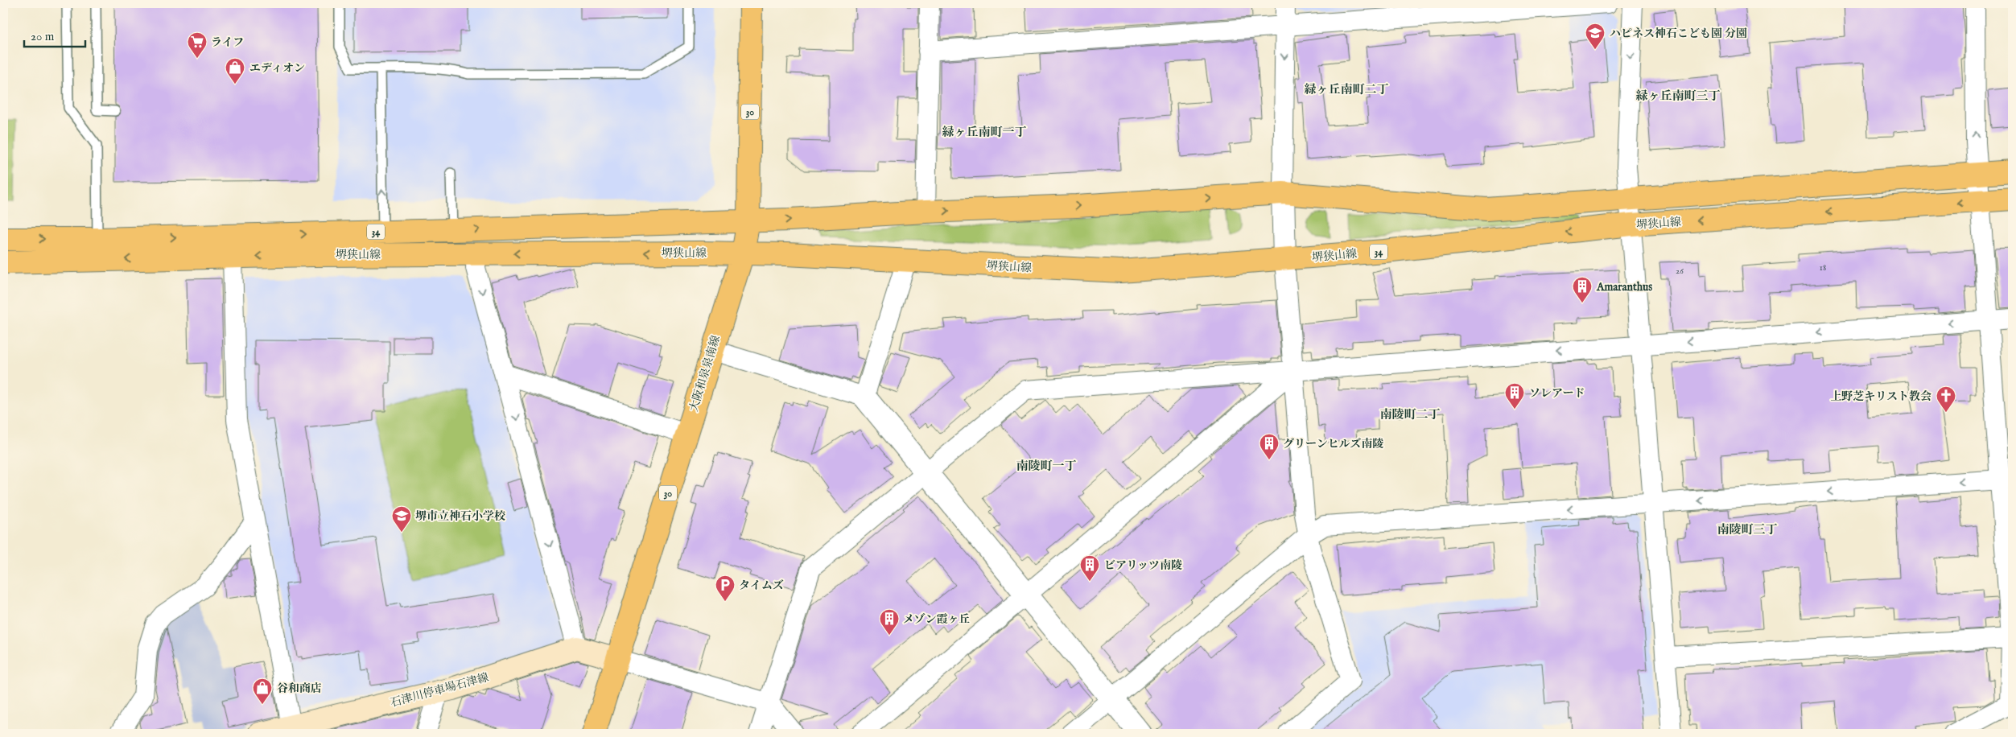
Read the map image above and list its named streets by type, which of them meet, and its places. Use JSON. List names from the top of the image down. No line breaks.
{"streets":{"main road":["30","堺狭山線","34","大阪和泉泉南線","石津川停車場石津線"]},"crossings":[["堺狭山線","大阪和泉泉南線"]],"districts":["緑ヶ丘南町二丁","緑ヶ丘南町三丁","緑ヶ丘南町一丁","南陵町二丁","南陵町一丁","南陵町三丁"],"places":{"school or university":["ハピネス神石こども園 分園","堺市立神石小学校"],"supermarket":["ライフ"],"shop":["エディオン","谷和商店"],"building":["Amaranthus","ソレアード","グリーンヒルズ南陵","ビアリッツ南陵","メゾン霞ヶ丘"],"church":["上野芝キリスト教会"],"parking":["タイムズ"]},"house_numbers":["18","26"],"scale_bar":"20 m"}
